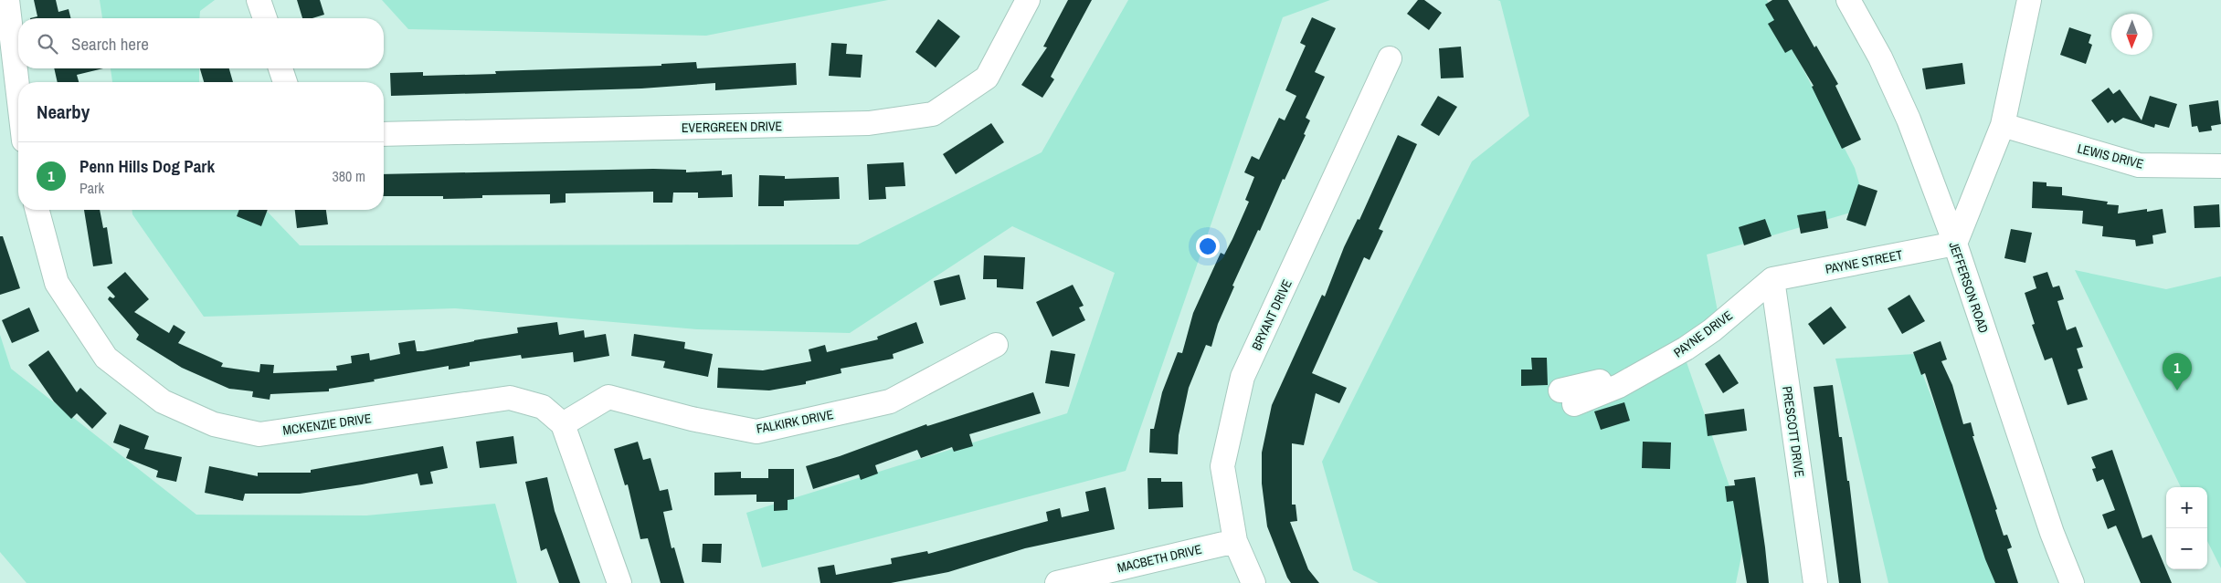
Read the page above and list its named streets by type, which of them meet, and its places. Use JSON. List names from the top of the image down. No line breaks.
{"streets":{"street":["EVERGREEN DRIVE","LEWIS DRIVE","PAYNE STREET","JEFFERSON ROAD","BRYANT DRIVE","PAYNE DRIVE","FALKIRK DRIVE","MCKENZIE DRIVE","PRESCOTT DRIVE","MACBETH DRIVE"]},"crossings":[["PAYNE STREET","JEFFERSON ROAD"],["PAYNE STREET","PAYNE DRIVE"],["PAYNE STREET","PRESCOTT DRIVE"],["BRYANT DRIVE","MACBETH DRIVE"],["PAYNE DRIVE","PRESCOTT DRIVE"],["FALKIRK DRIVE","MCKENZIE DRIVE"]],"north":"bottom","page":{"search":"Search here","heading":"Nearby","list":[{"mark":"1","name":"Penn Hills Dog Park","note":"Park","value":"380 m"}],"pins":"1","map_buttons":["+","−"]}}
